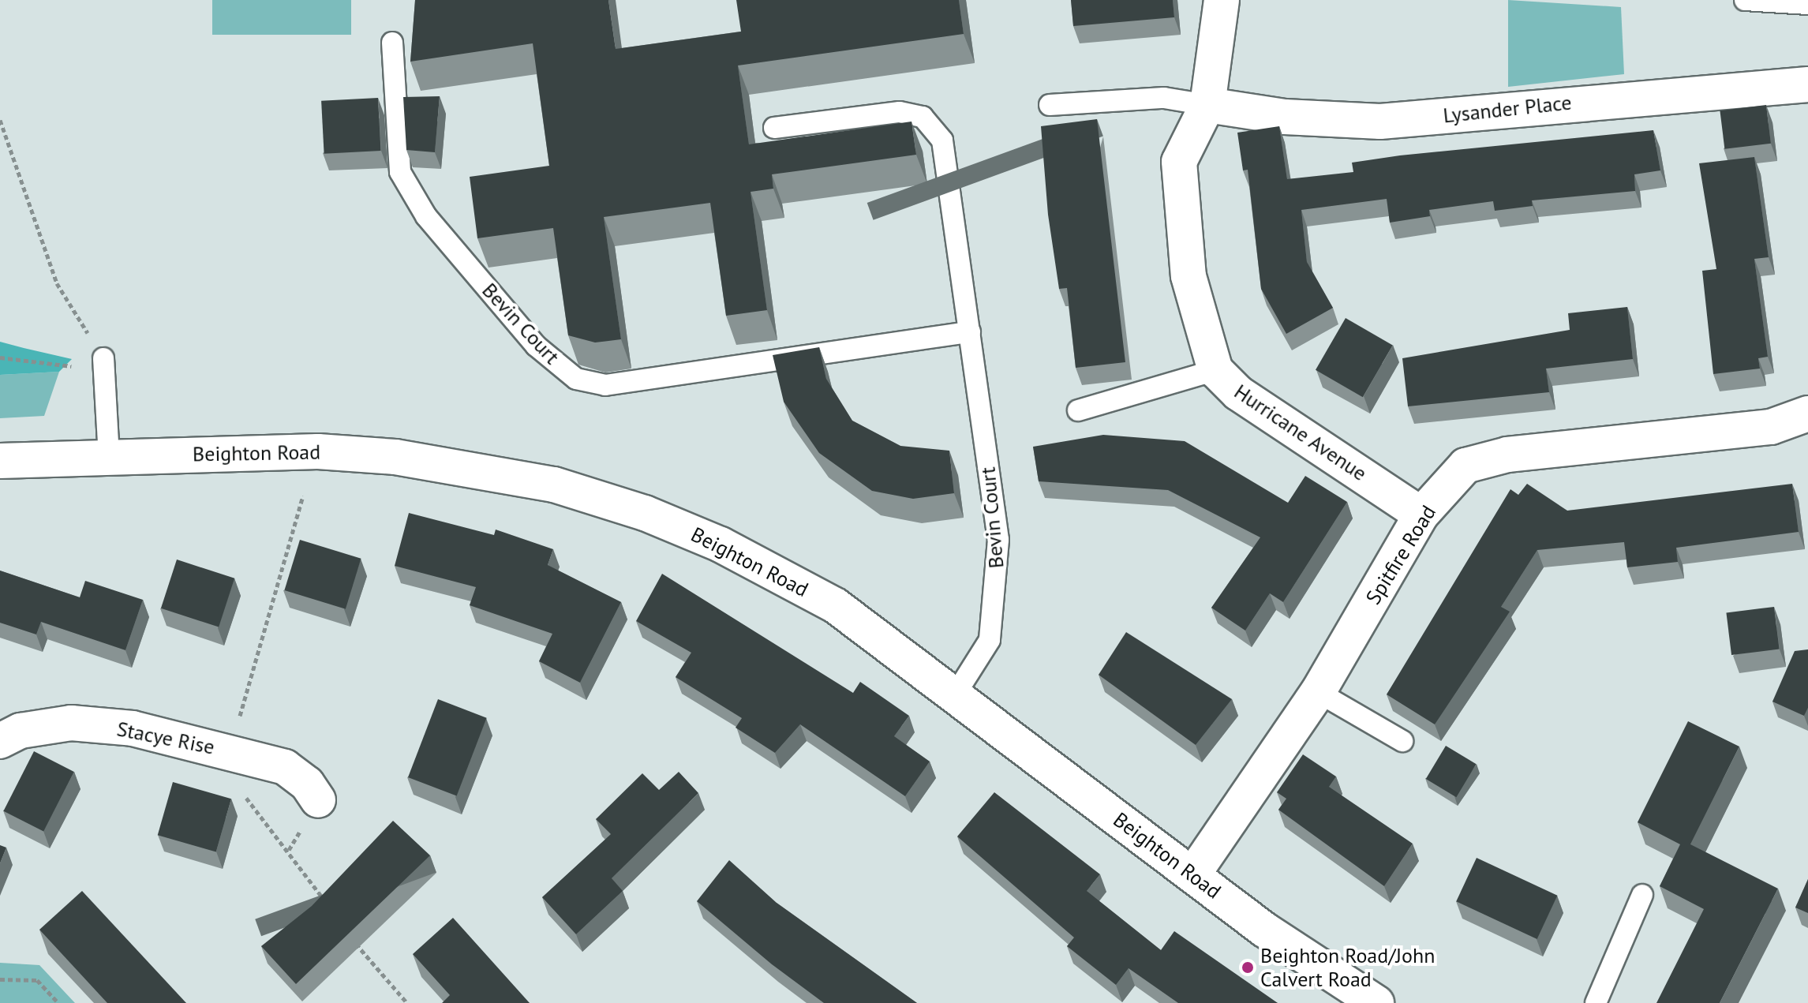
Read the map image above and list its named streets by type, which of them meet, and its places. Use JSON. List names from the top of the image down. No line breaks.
{"streets":{"street":["Lysander Place","Hurricane Avenue","Beighton Road","Spitfire Road","Stacye Rise"],"lane":["Bevin Court"]},"crossings":[["Lysander Place","Hurricane Avenue"],["Bevin Court","Beighton Road"],["Hurricane Avenue","Spitfire Road"],["Beighton Road","Spitfire Road"]],"places":["Beighton Road/John Calvert Road"]}
